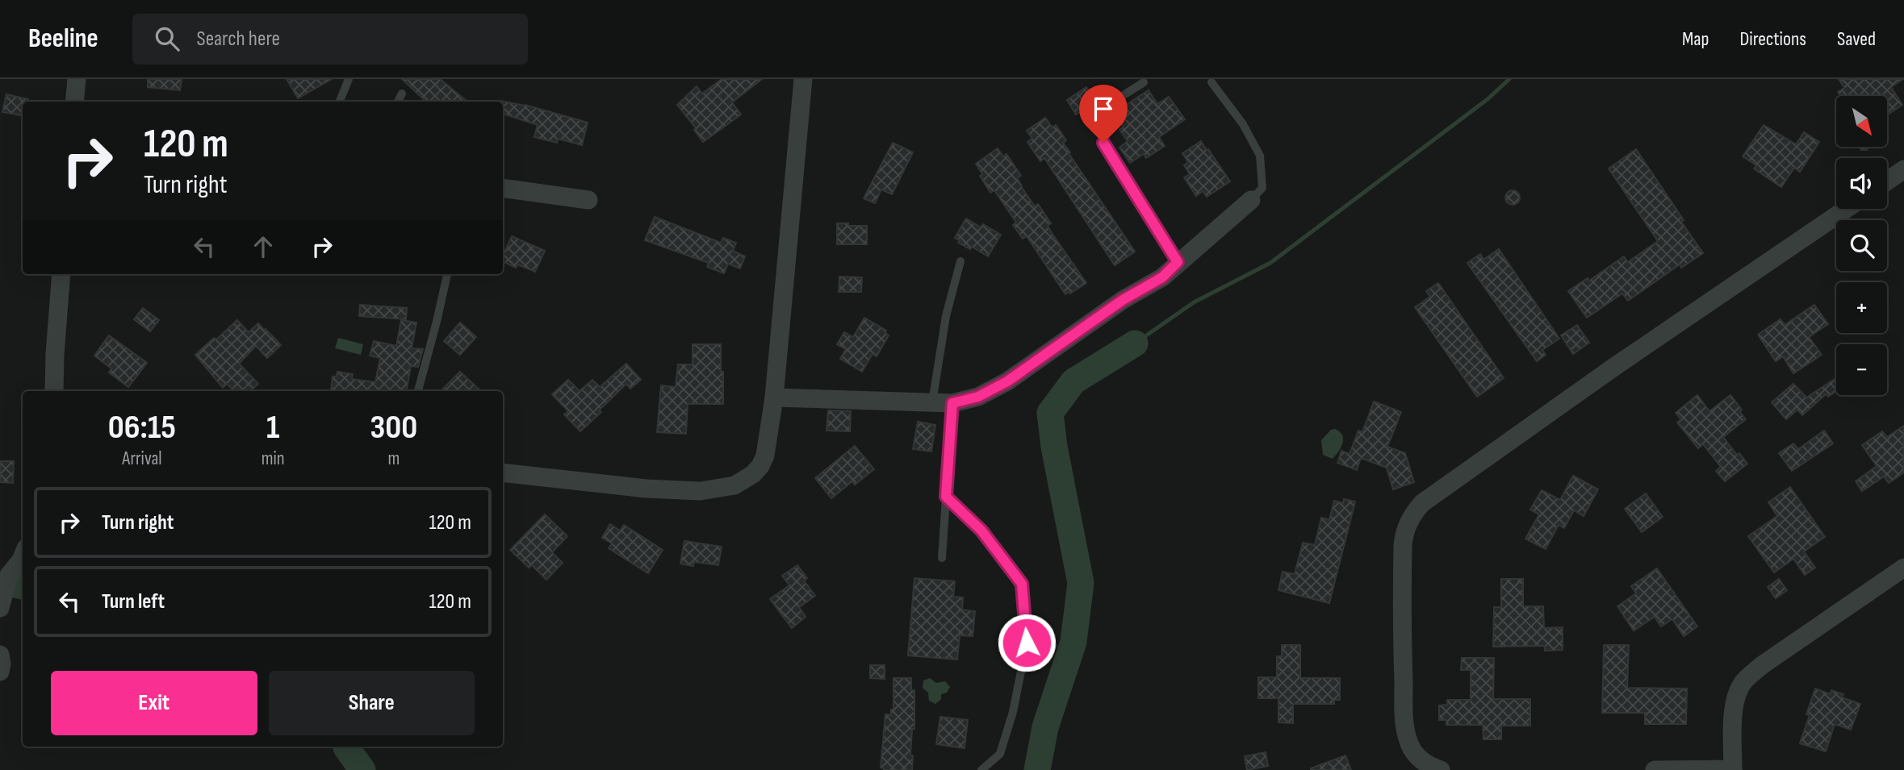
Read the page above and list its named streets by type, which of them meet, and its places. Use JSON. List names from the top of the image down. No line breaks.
{"north":"bottom right","page":{"header":"Beeline","search":"Search here","nav":["Map","Directions","Saved"],"map_buttons":["+","−"],"turn":["120 m","Turn right"],"eta":["06:15","Arrival","1","min","300","m"],"list":[{"name":"Turn right","value":"120 m"},{"name":"Turn left","value":"120 m"}],"buttons":["Exit","Share"]}}
